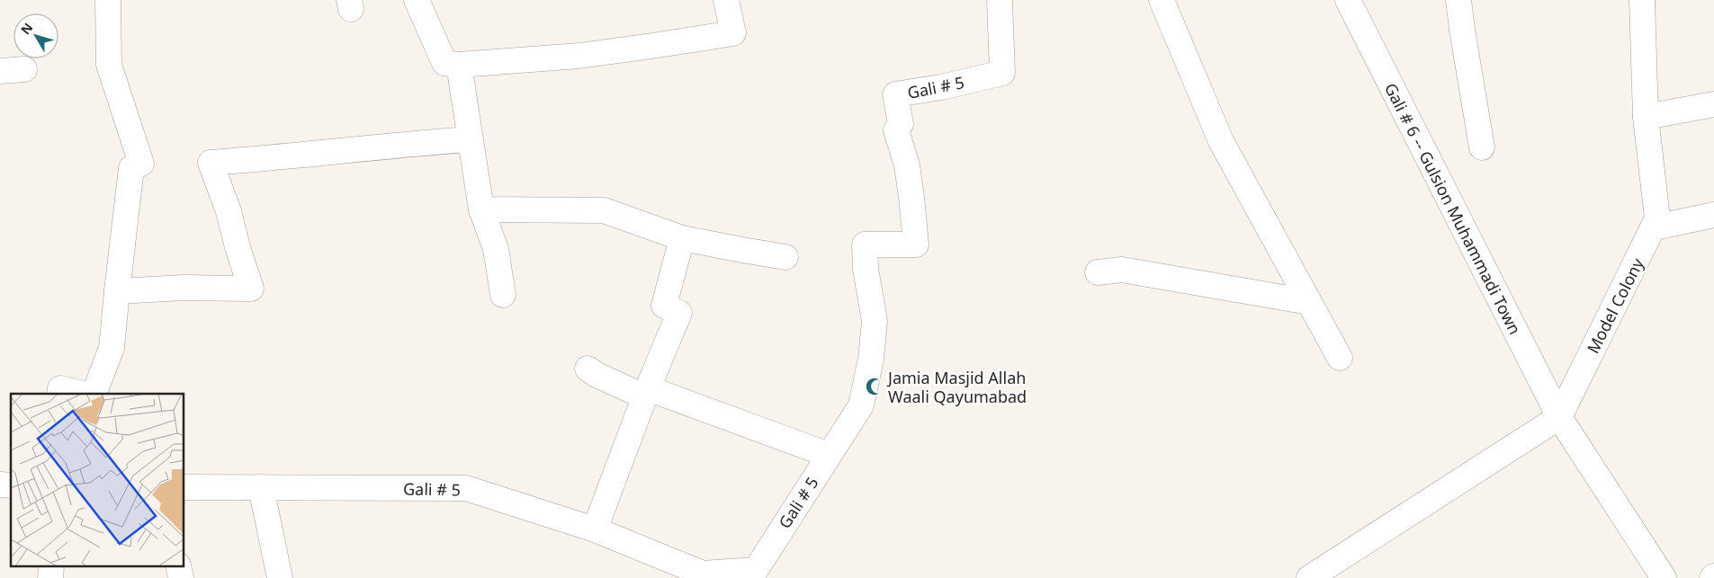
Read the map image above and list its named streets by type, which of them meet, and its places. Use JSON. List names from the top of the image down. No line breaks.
{"streets":{"street":["Gali # 5","Gali # 6 -- Gulsion Muhammadi Town","Model Colony"]},"crossings":[["Gali # 6 -- Gulsion Muhammadi Town","Model Colony"]],"places":{"mosque":["Jamia Masjid Allah Waali Qayumabad"]},"north":"top left"}
